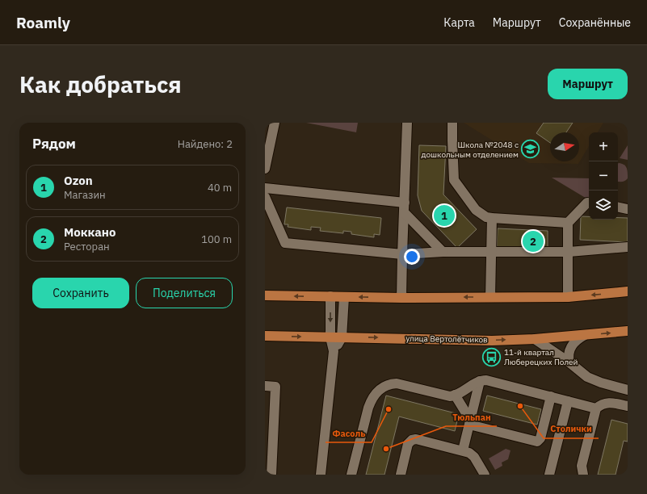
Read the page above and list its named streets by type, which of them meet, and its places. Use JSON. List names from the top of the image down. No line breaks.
{"streets":{"main road":["улица Вертолётчиков"]},"places":{"school or university":["Школа №2048 с дошкольным отделением"],"bus stop":["11-й квартал Люберецких Полей"],"other":["Столички","Фасоль","Тюльпан"]},"north":"right","page":{"header":"Roamly","nav":["Карта","Маршрут","Сохранённые"],"buttons":["Маршрут",["Сохранить","Поделиться"]],"title":"Как добраться","heading":["Рядом","Найдено: 2"],"map_buttons":["+","−"],"list":[{"mark":"1","name":"Ozon","note":"Магазин","value":"40 m"},{"mark":"2","name":"Моккано","note":"Ресторан","value":"100 m"}],"pins":["1","2"]}}
